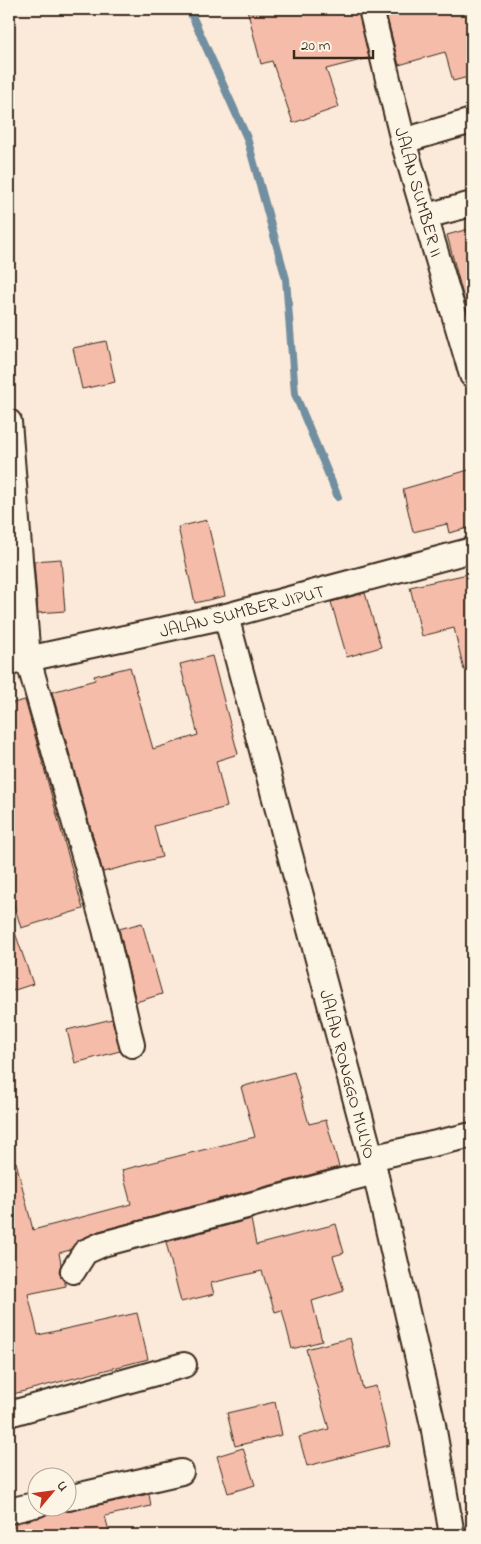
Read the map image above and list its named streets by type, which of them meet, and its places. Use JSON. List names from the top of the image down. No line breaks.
{"streets":{"street":["JALAN SUMBER II","JALAN SUMBER JIPUT","JALAN RONGGO MULYO"]},"crossings":[["JALAN SUMBER JIPUT","JALAN RONGGO MULYO"]],"scale_bar":"20 m","north":"top right"}
